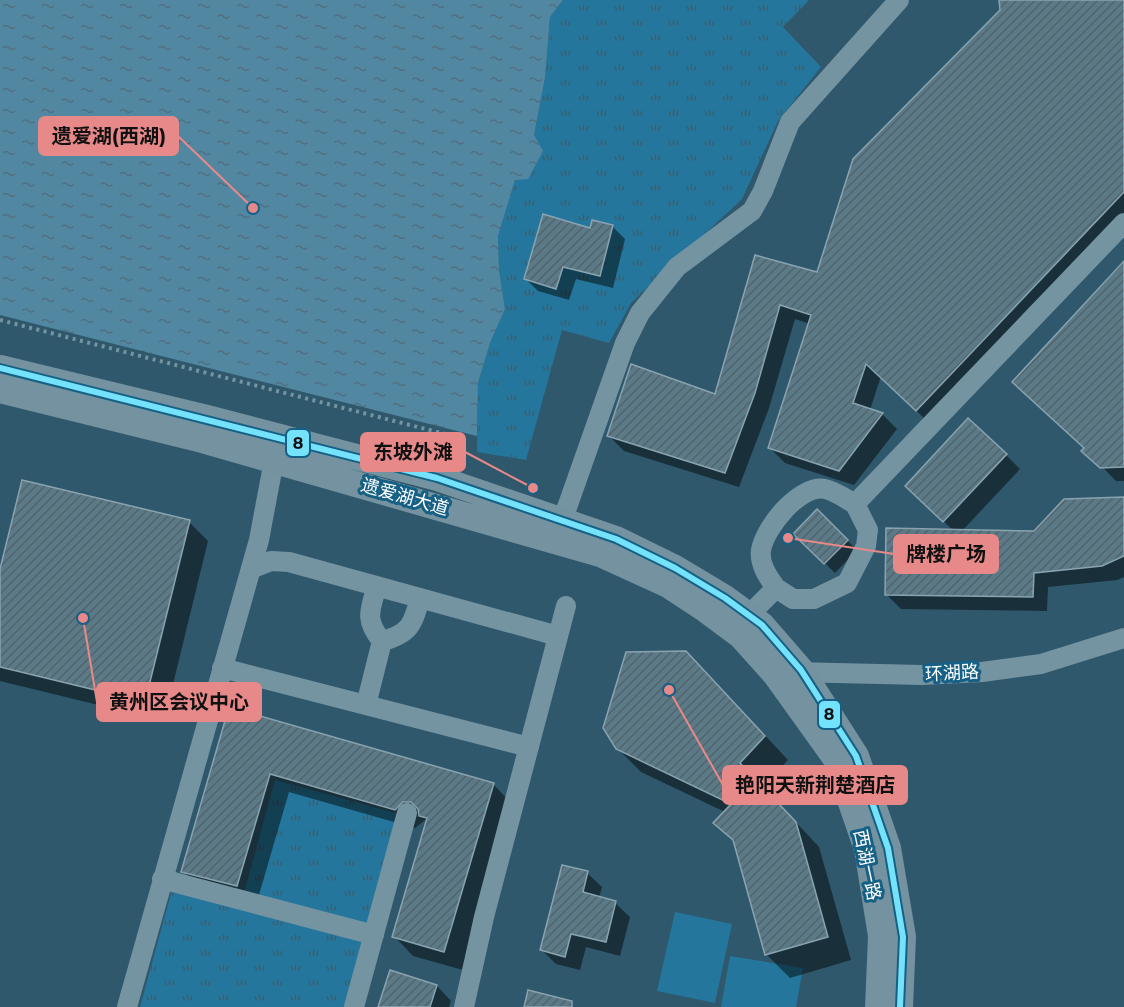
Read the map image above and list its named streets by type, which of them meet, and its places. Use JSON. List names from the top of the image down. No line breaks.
{"streets":{"main road":["遗爱湖大道","西湖一路"],"lane":["环湖路"]},"crossings":[["遗爱湖大道","环湖路"],["遗爱湖大道","西湖一路"],["环湖路","西湖一路"]],"places":["遗爱湖(西湖)","东坡外滩","牌楼广场","黄州区会议中心","艳阳天新荆楚酒店"],"lines":["transit line 8"]}
